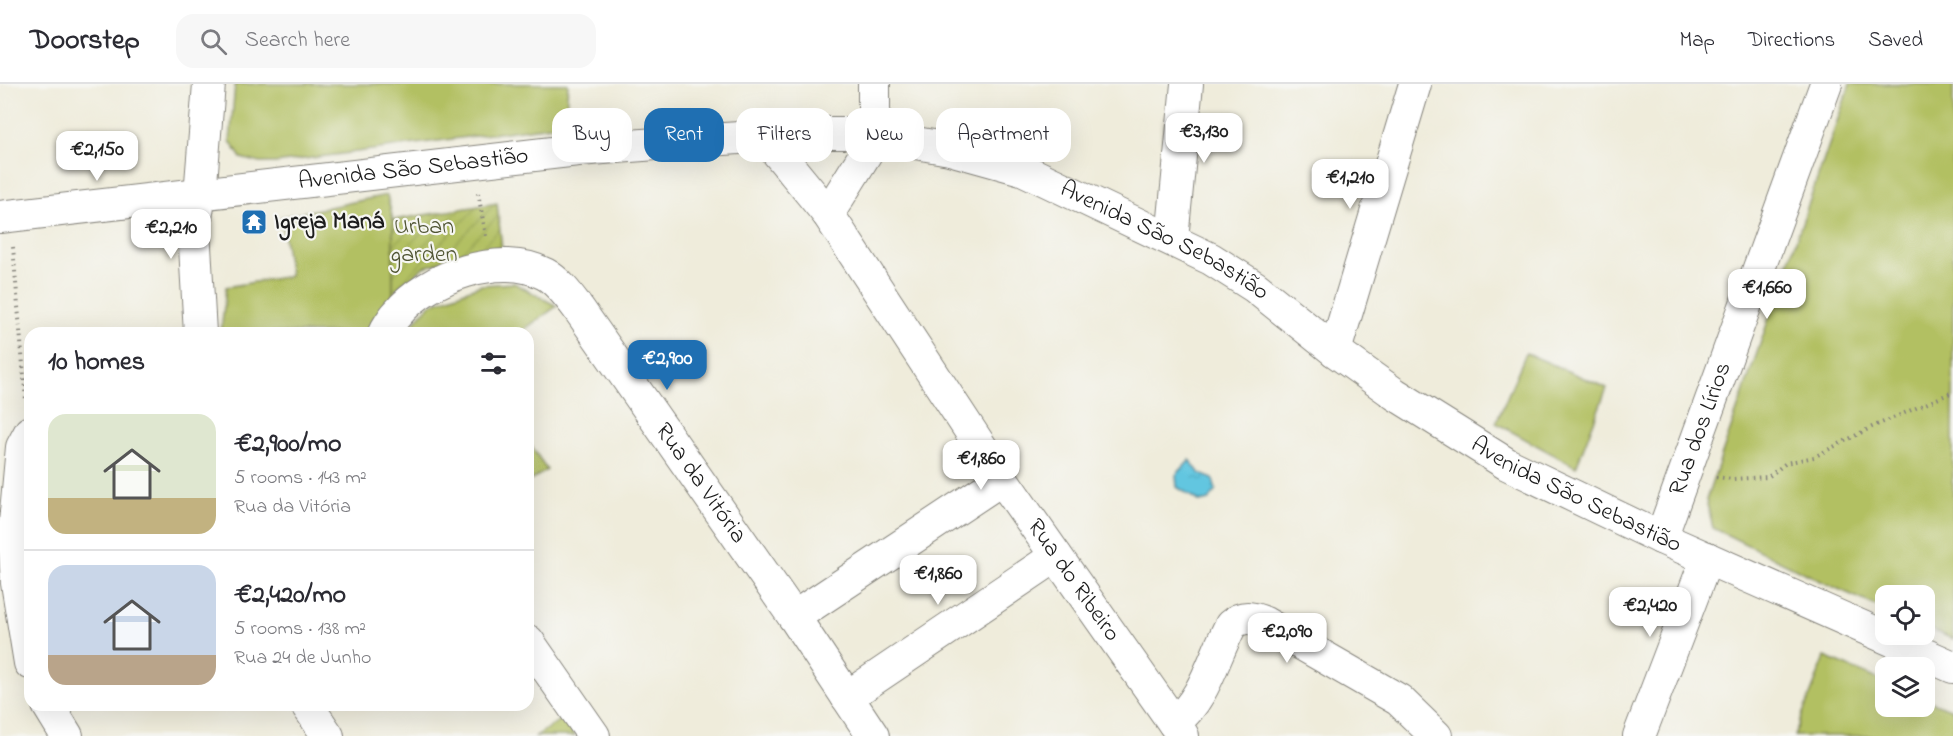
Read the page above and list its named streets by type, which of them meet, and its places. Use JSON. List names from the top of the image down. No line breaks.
{"streets":{"street":["Avenida São Sebastião","Rua dos Lírios","Rua da Vitória","Rua do Ribeiro"]},"crossings":[["Avenida São Sebastião","Rua dos Lírios"]],"parks":["Urban garden"],"places":{"temple":["Igreja Maná"]},"page":{"header":"Doorstep","search":"Search here","nav":["Map","Directions","Saved"],"chip":["Buy","Rent","Filters","New","Apartment"],"price":["€3,130","€2,150","€1,210","€2,210","€1,660","€2,900","€1,860","€1,860","€2,420","€2,090"],"heading":"10 homes","list":[{"name":"€2,900/mo","note":"5 rooms · 143 m² · Rua da Vitória"},{"name":"€2,420/mo","note":"5 rooms · 138 m² · Rua 24 de Junho"}]}}
